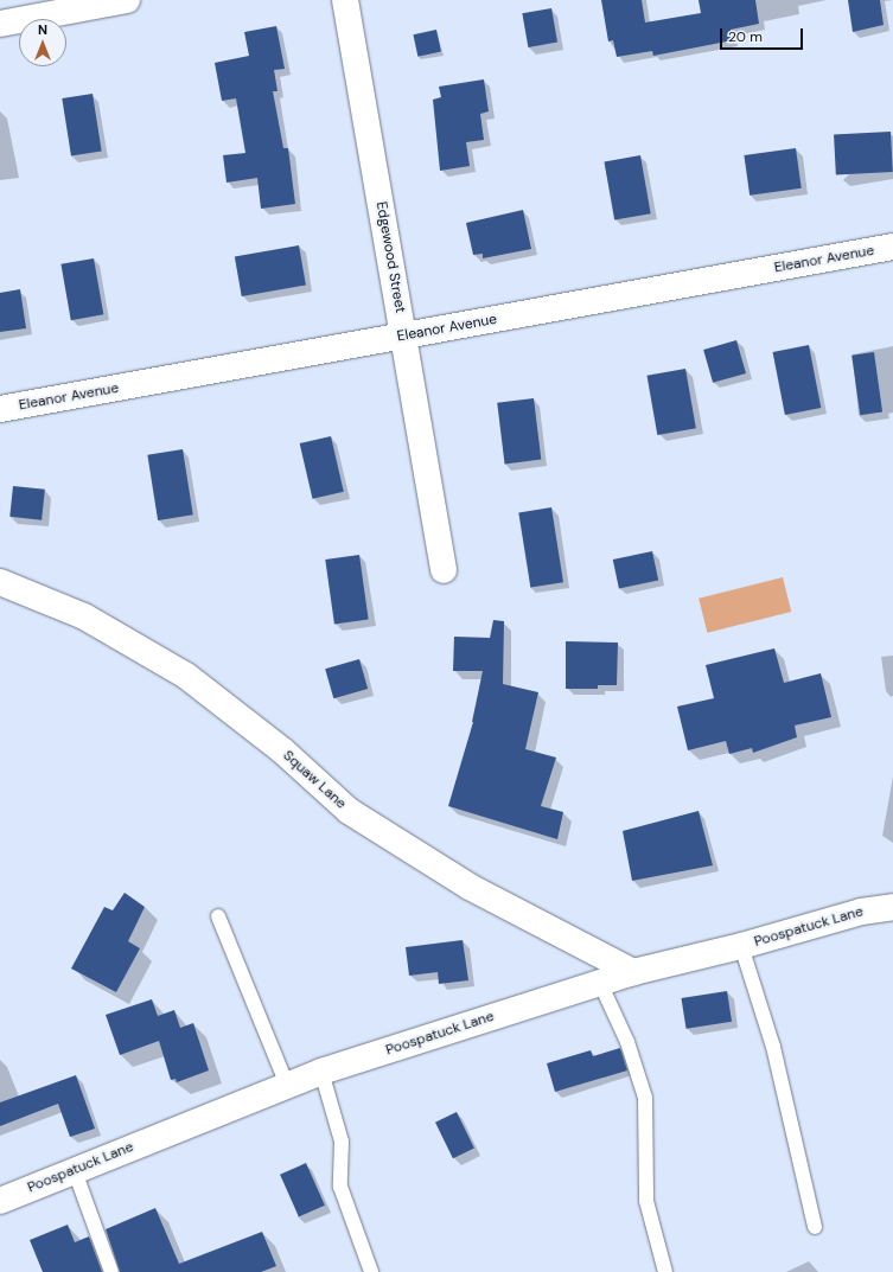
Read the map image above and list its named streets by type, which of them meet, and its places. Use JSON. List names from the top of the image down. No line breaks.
{"streets":{"street":["Edgewood Street","Eleanor Avenue","Squaw Lane","Poospatuck Lane"]},"crossings":[["Edgewood Street","Eleanor Avenue"],["Squaw Lane","Poospatuck Lane"]],"scale_bar":"20 m","north":"top"}
